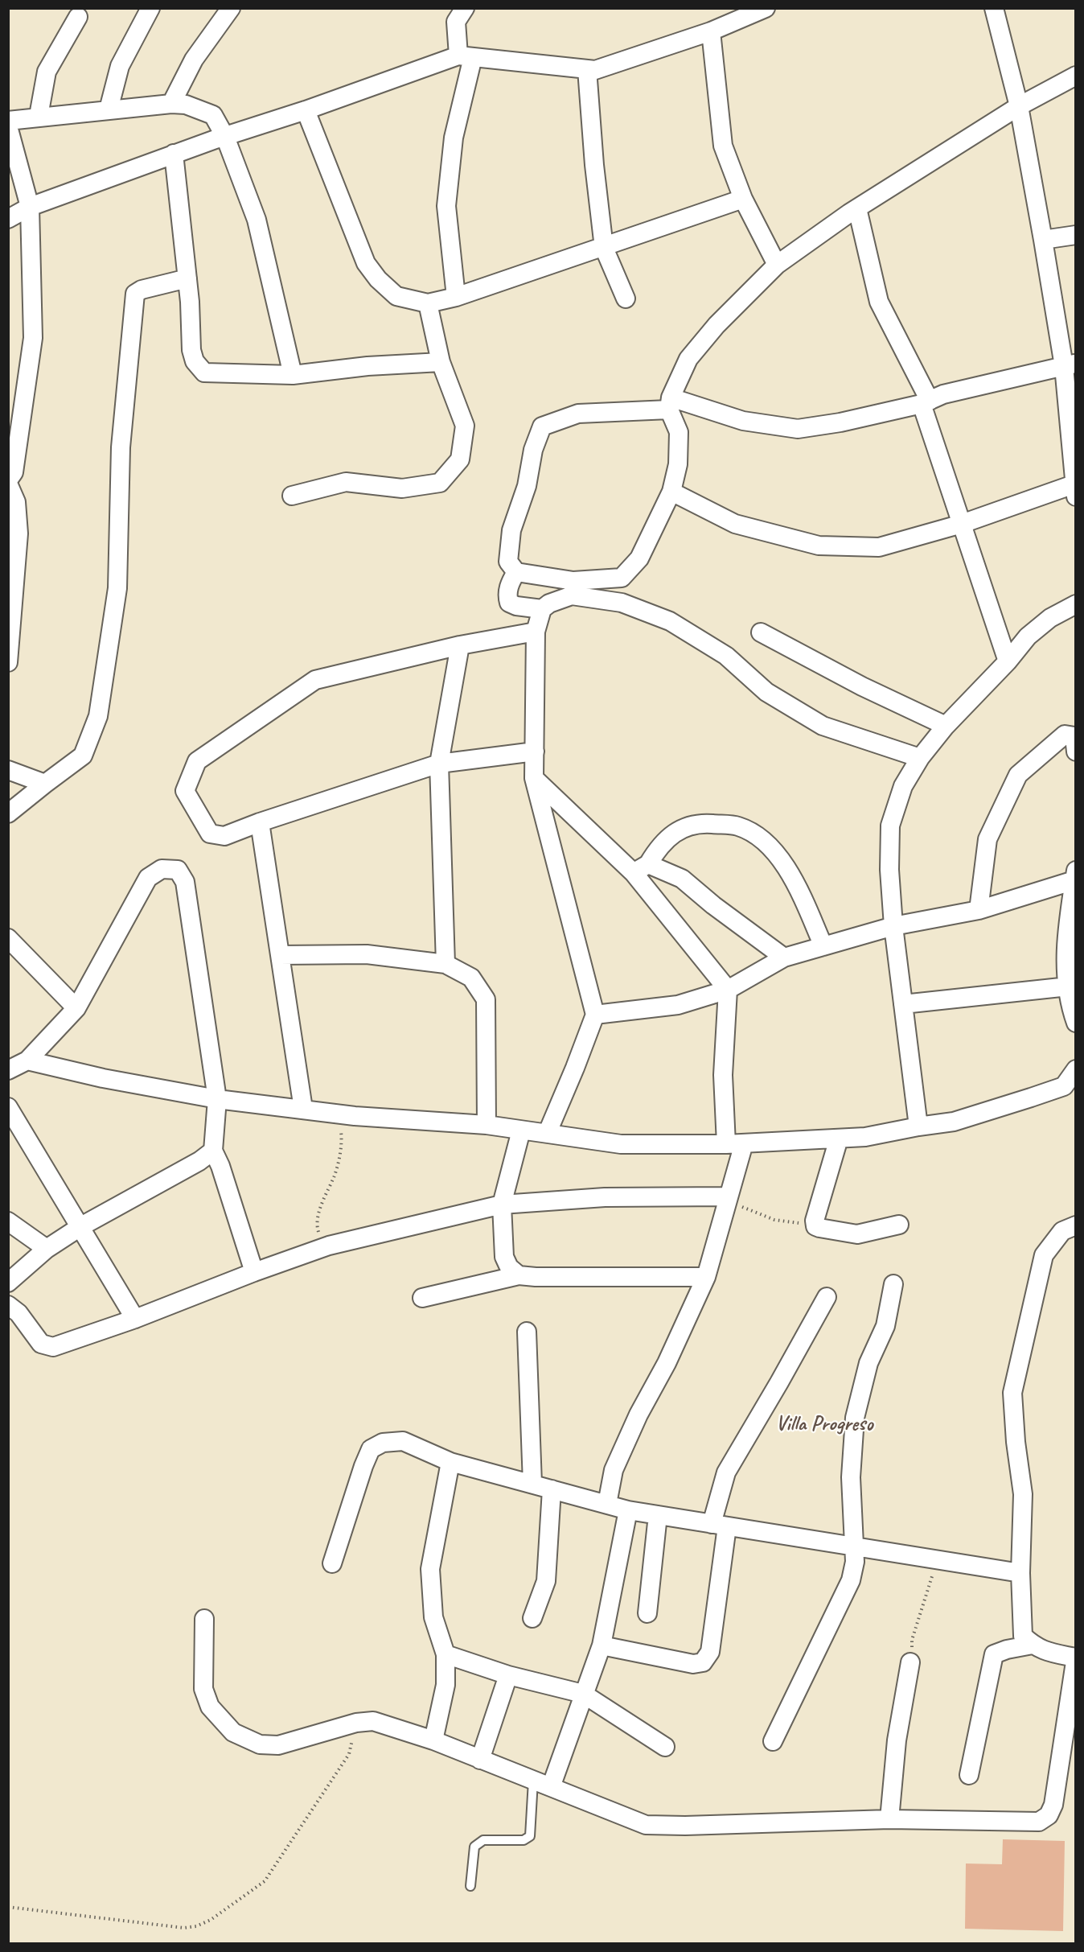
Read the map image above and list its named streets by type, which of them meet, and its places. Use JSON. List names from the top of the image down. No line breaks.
{"districts":["Villa Progreso"]}
